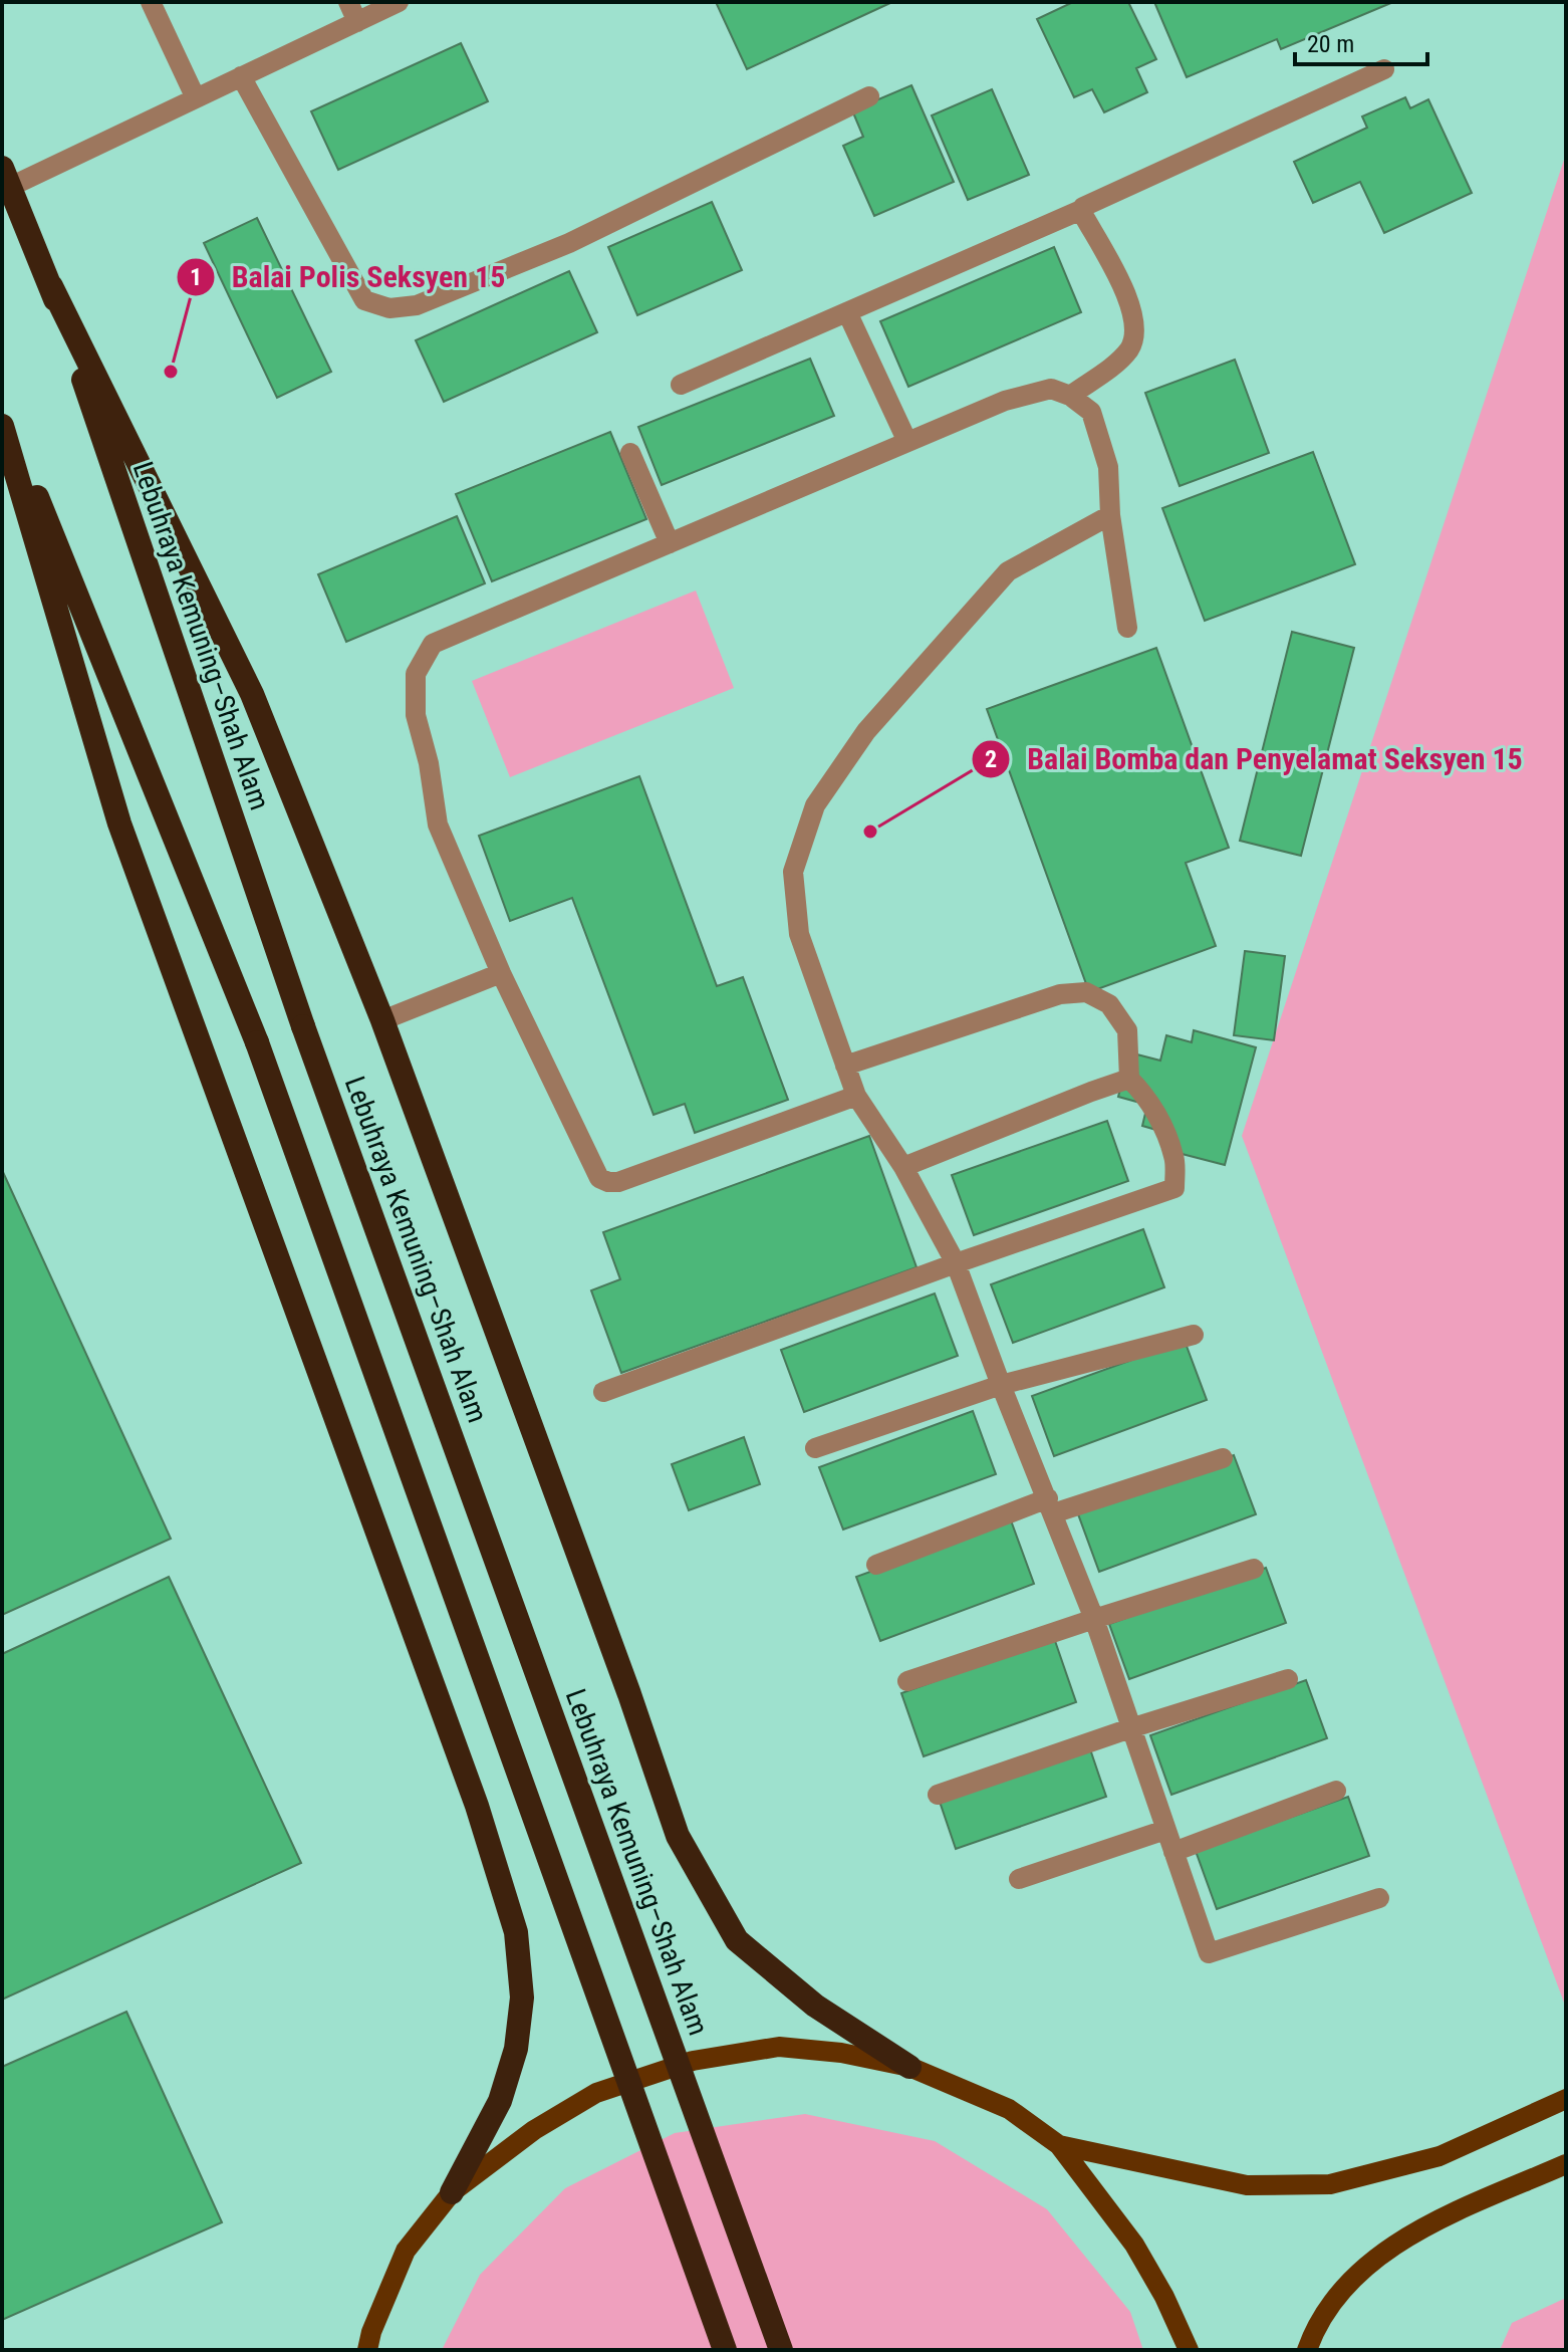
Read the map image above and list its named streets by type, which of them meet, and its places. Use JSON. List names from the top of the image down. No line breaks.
{"streets":{"highway":["Lebuhraya Kemuning–Shah Alam"]},"places":["Balai Polis Seksyen 15","Balai Bomba dan Penyelamat Seksyen 15"],"scale_bar":"20 m"}
